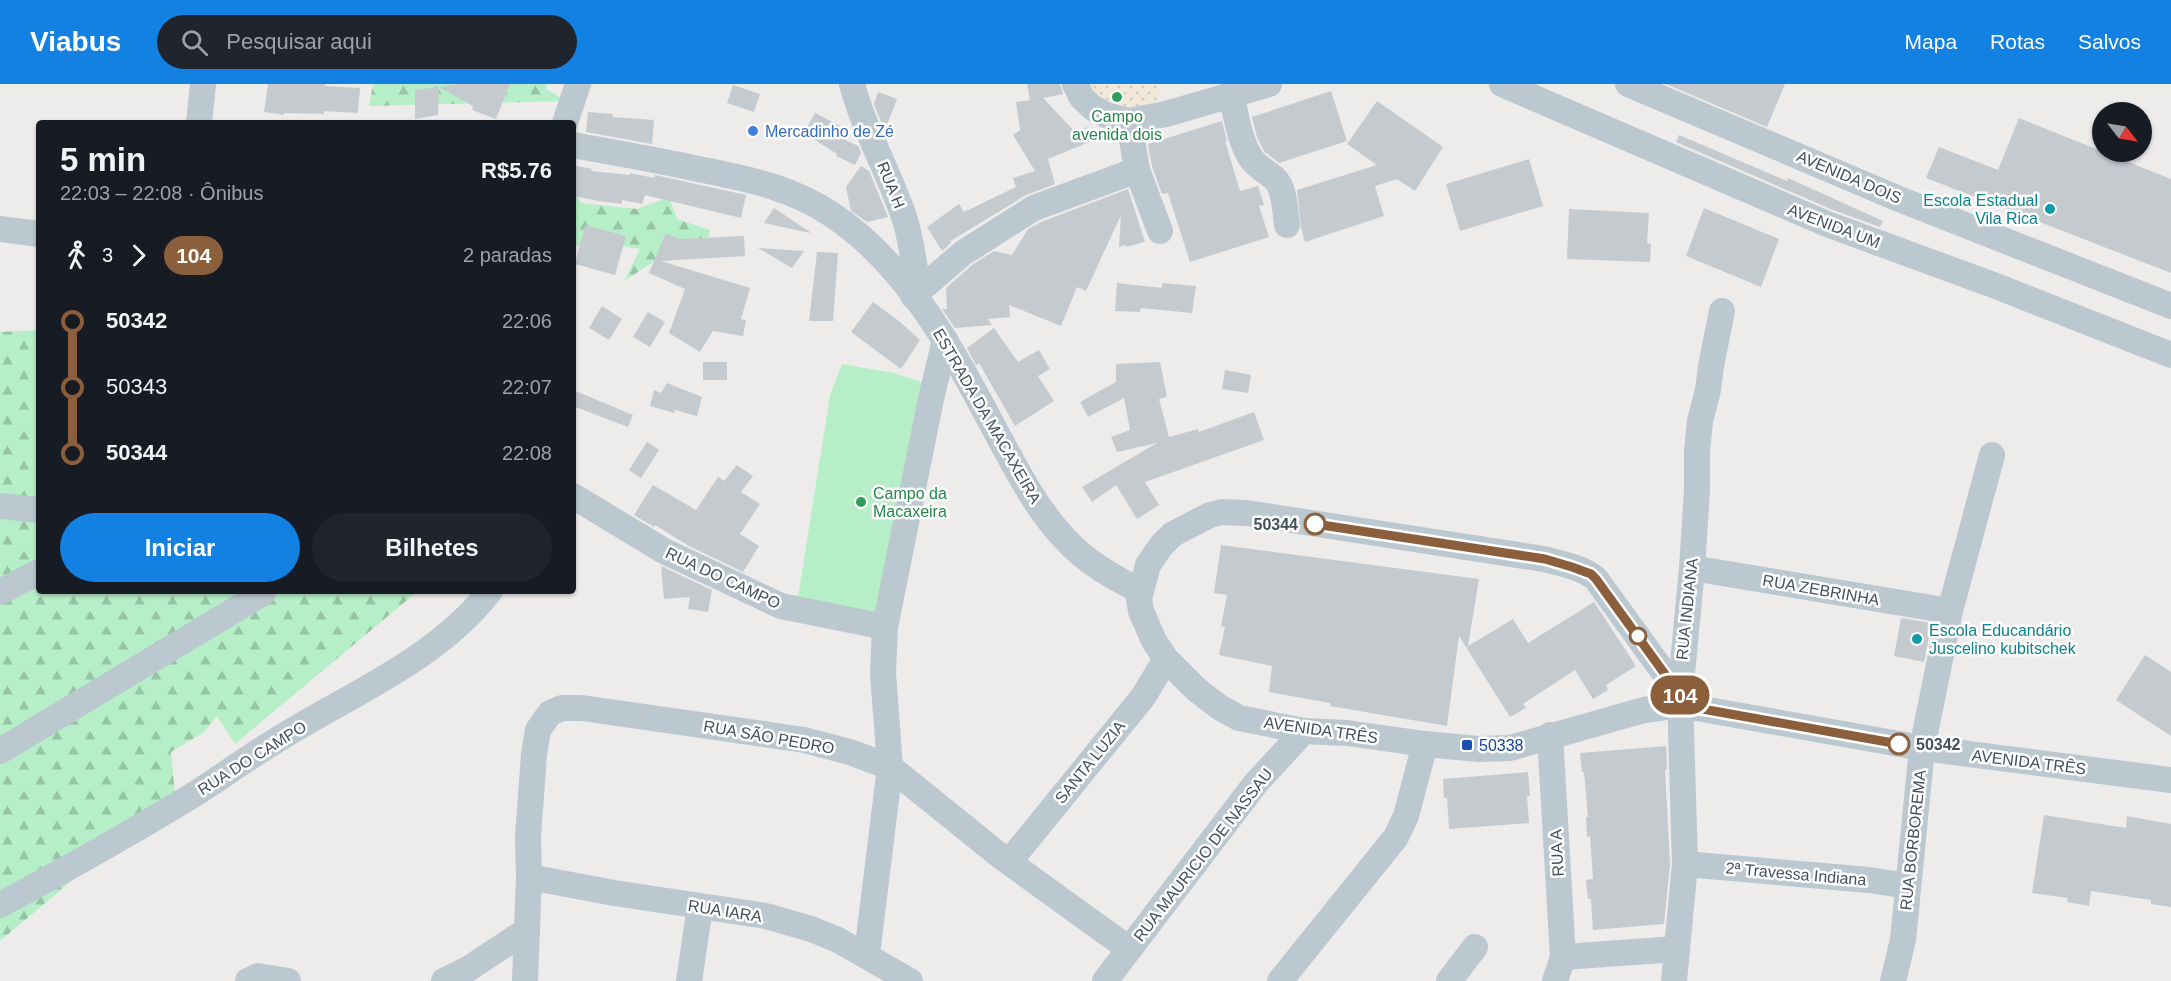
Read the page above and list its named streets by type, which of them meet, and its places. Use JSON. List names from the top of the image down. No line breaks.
{"streets":{"street":["AVENIDA DOIS","RUA H","AVENIDA UM","ESTRADA DA MACAXEIRA","RUA DO CAMPO","RUA ZEBRINHA","RUA INDIANA","AVENIDA TRÊS","RUA SÃO PEDRO","SANTA LUZIA","RUA BORBOREMA","RUA A","RUA MAURICIO DE NASSAU","2ª Travessa Indiana","RUA IARA"]},"crossings":[["RUA H","ESTRADA DA MACAXEIRA"],["ESTRADA DA MACAXEIRA","AVENIDA TRÊS"],["RUA ZEBRINHA","RUA INDIANA"],["RUA ZEBRINHA","RUA BORBOREMA"],["RUA INDIANA","AVENIDA TRÊS"],["RUA INDIANA","2ª Travessa Indiana"],["AVENIDA TRÊS","SANTA LUZIA"],["AVENIDA TRÊS","RUA BORBOREMA"],["AVENIDA TRÊS","RUA A"],["AVENIDA TRÊS","RUA MAURICIO DE NASSAU"],["RUA SÃO PEDRO","SANTA LUZIA"],["RUA SÃO PEDRO","RUA MAURICIO DE NASSAU"],["RUA SÃO PEDRO","RUA IARA"],["RUA BORBOREMA","2ª Travessa Indiana"]],"places":{"other":["Campo avenida dois","Mercadinho de Zé","Escola Estadual Vila Rica","Campo da Macaxeira","50344","Escola Educandário Juscelino kubitschek","50342"],"transit":["50338"]},"lines":["bus line 104"],"north":"bottom right","page":{"header":"Viabus","search":"Pesquisar aqui","nav":["Mapa","Rotas","Salvos"],"on_map":"104","heading":["5 min","22:03 – 22:08 · Ônibus","R$5.76"],"legs":["3","104","2 paradas"],"list":[{"name":"50342","value":"22:06"},{"name":"50343","value":"22:07"},{"name":"50344","value":"22:08"}],"buttons":["Iniciar","Bilhetes"]}}
